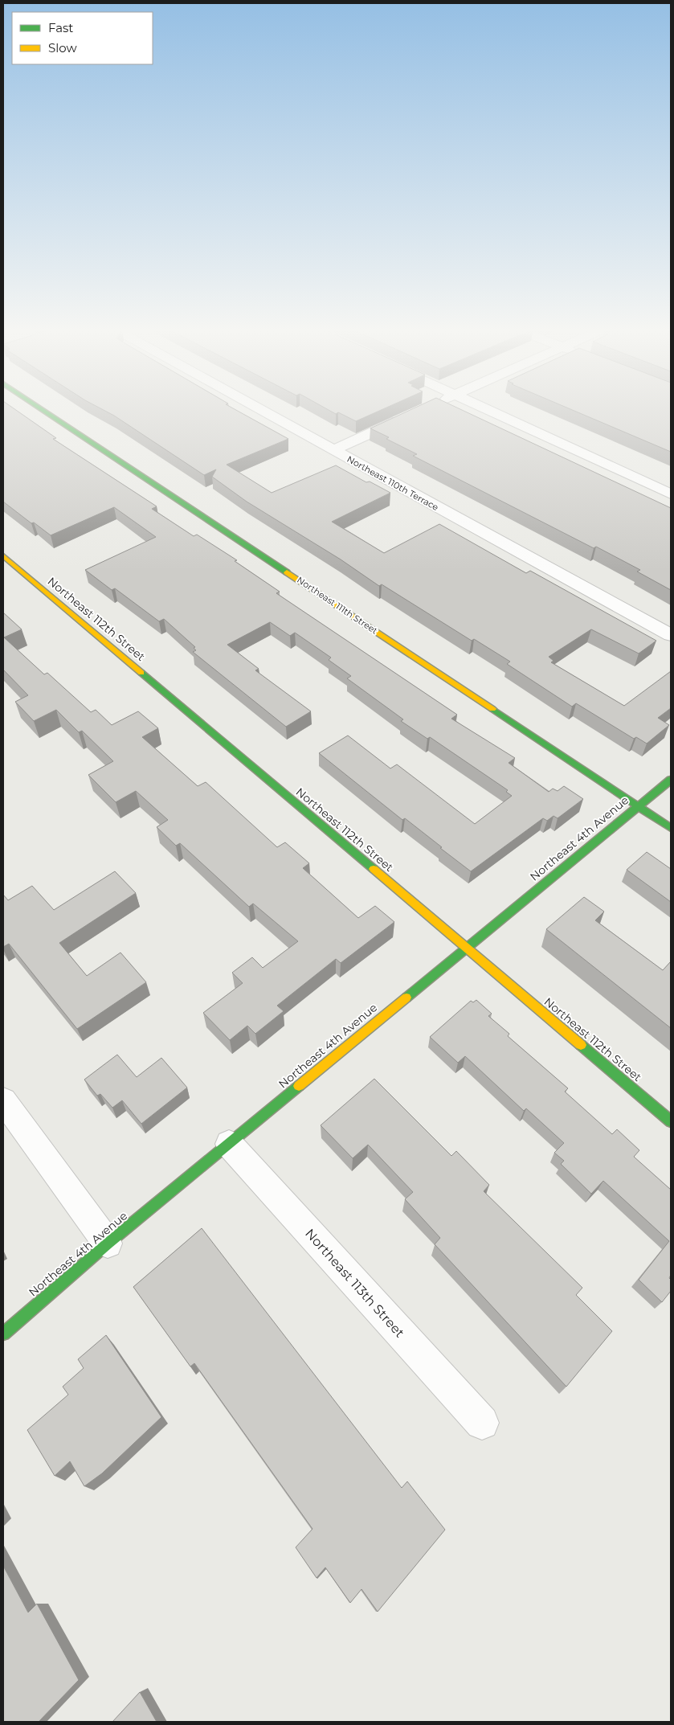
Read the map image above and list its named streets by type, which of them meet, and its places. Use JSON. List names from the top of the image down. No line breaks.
{"streets":{"street":["Northeast 110th Terrace","Northeast 111th Street","Northeast 112th Street","Northeast 4th Avenue","Northeast 113th Street"]},"crossings":[["Northeast 111th Street","Northeast 4th Avenue"],["Northeast 112th Street","Northeast 4th Avenue"],["Northeast 4th Avenue","Northeast 113th Street"]],"legend":["Fast","Slow"]}
